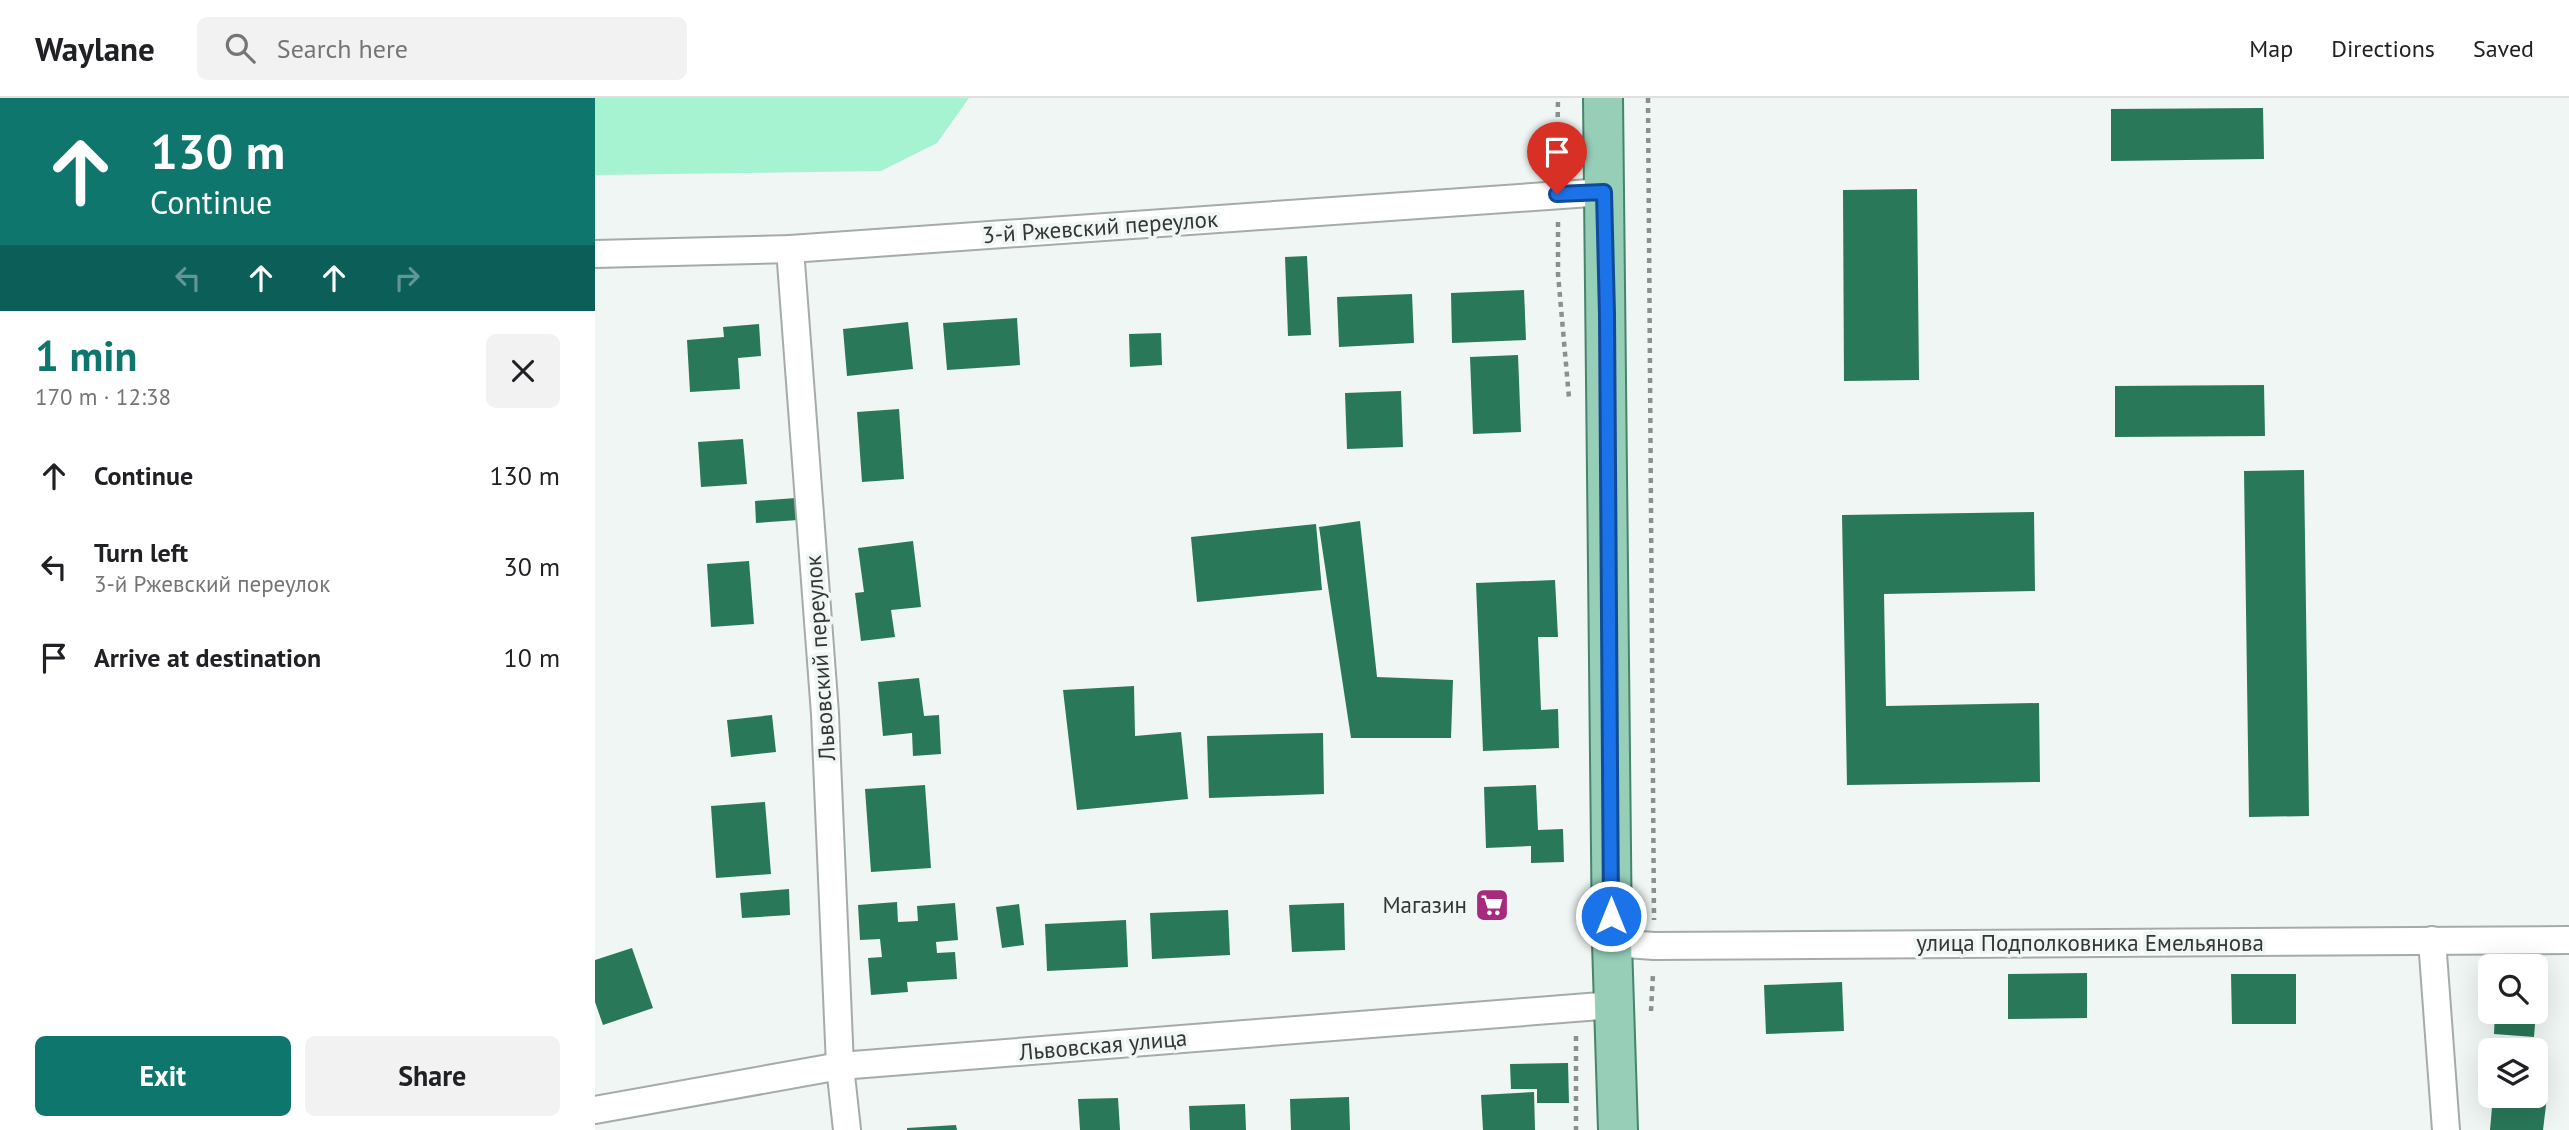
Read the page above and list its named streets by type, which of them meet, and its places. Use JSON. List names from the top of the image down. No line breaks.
{"streets":{"street":["3-й Ржевский переулок","Львовский переулок","улица Подполковника Емельянова","Львовская улица"]},"crossings":[["3-й Ржевский переулок","Львовский переулок"],["Львовский переулок","Львовская улица"]],"places":{"supermarket":["Магазин"]},"page":{"header":"Waylane","search":"Search here","nav":["Map","Directions","Saved"],"turn":["130 m","Continue"],"heading":["1 min","170 m · 12:38"],"list":[{"name":"Continue","value":"130 m"},{"name":"Turn left","note":"3-й Ржевский переулок","value":"30 m"},{"name":"Arrive at destination","value":"10 m"}],"buttons":["Exit","Share"]}}
